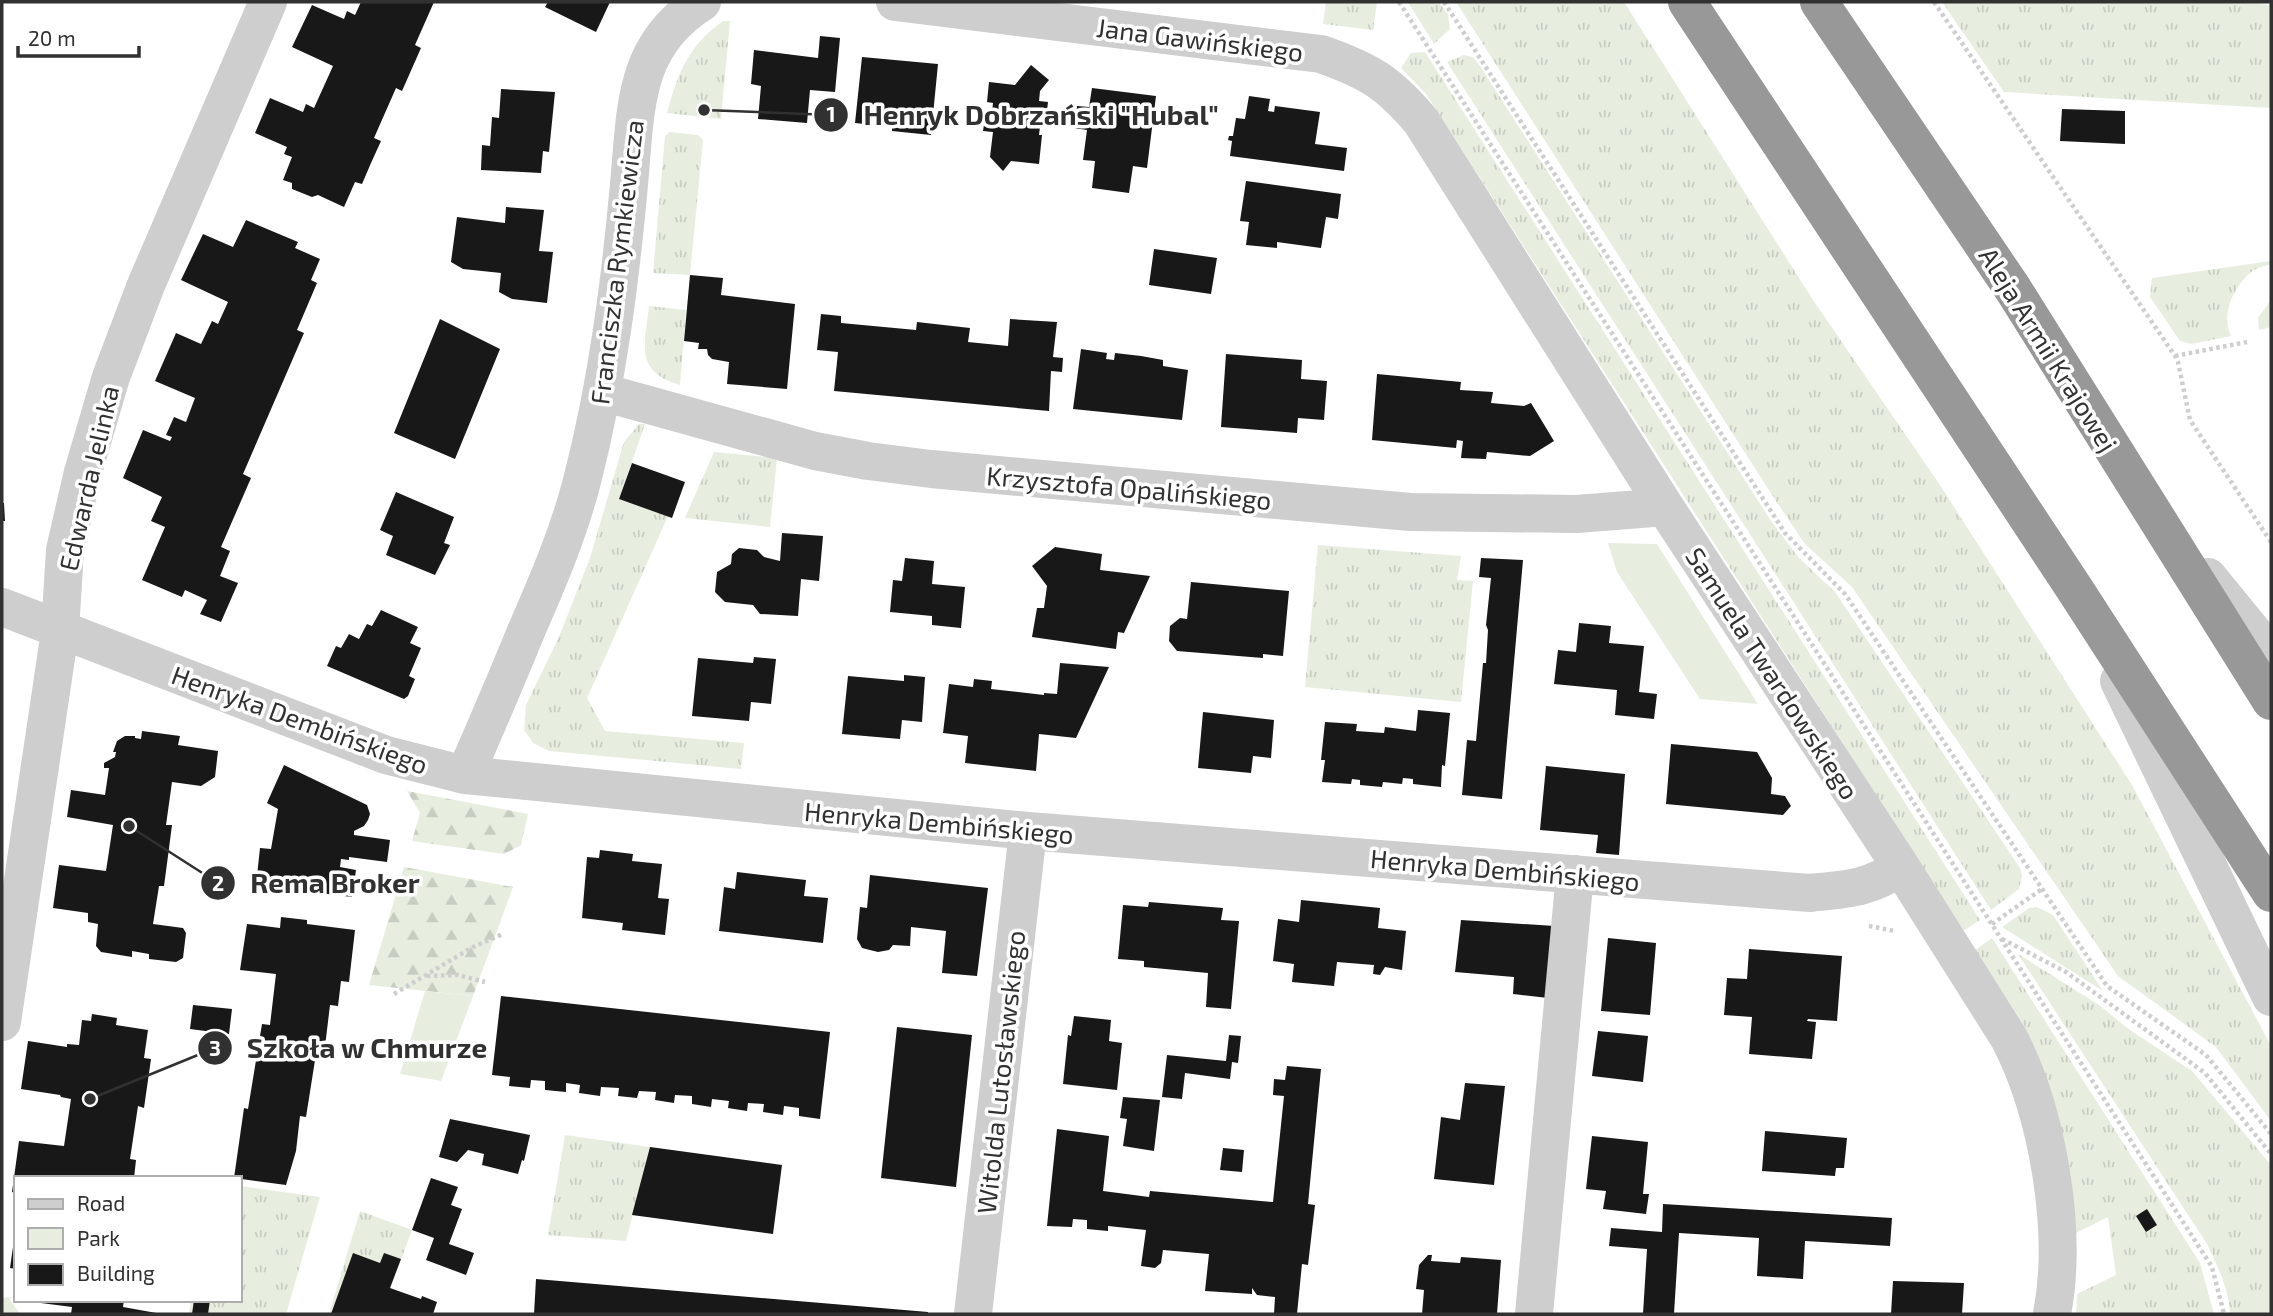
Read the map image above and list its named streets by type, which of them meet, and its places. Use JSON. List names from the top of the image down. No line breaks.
{"streets":{"highway":["Aleja Armii Krajowej"],"street":["Jana Gawińskiego","Franciszka Rymkiewicza","Edwarda Jelinka","Krzysztofa Opalińskiego","Samuela Twardowskiego","Henryka Dembińskiego","Witolda Lutosławskiego"]},"crossings":[["Jana Gawińskiego","Samuela Twardowskiego"],["Franciszka Rymkiewicza","Krzysztofa Opalińskiego"],["Franciszka Rymkiewicza","Henryka Dembińskiego"],["Edwarda Jelinka","Henryka Dembińskiego"],["Krzysztofa Opalińskiego","Samuela Twardowskiego"],["Samuela Twardowskiego","Henryka Dembińskiego"],["Henryka Dembińskiego","Witolda Lutosławskiego"]],"places":["Henryk Dobrzański \"Hubal\"","Rema Broker","Szkoła w Chmurze"],"legend":["Road","Park","Building"],"scale_bar":"20 m"}
